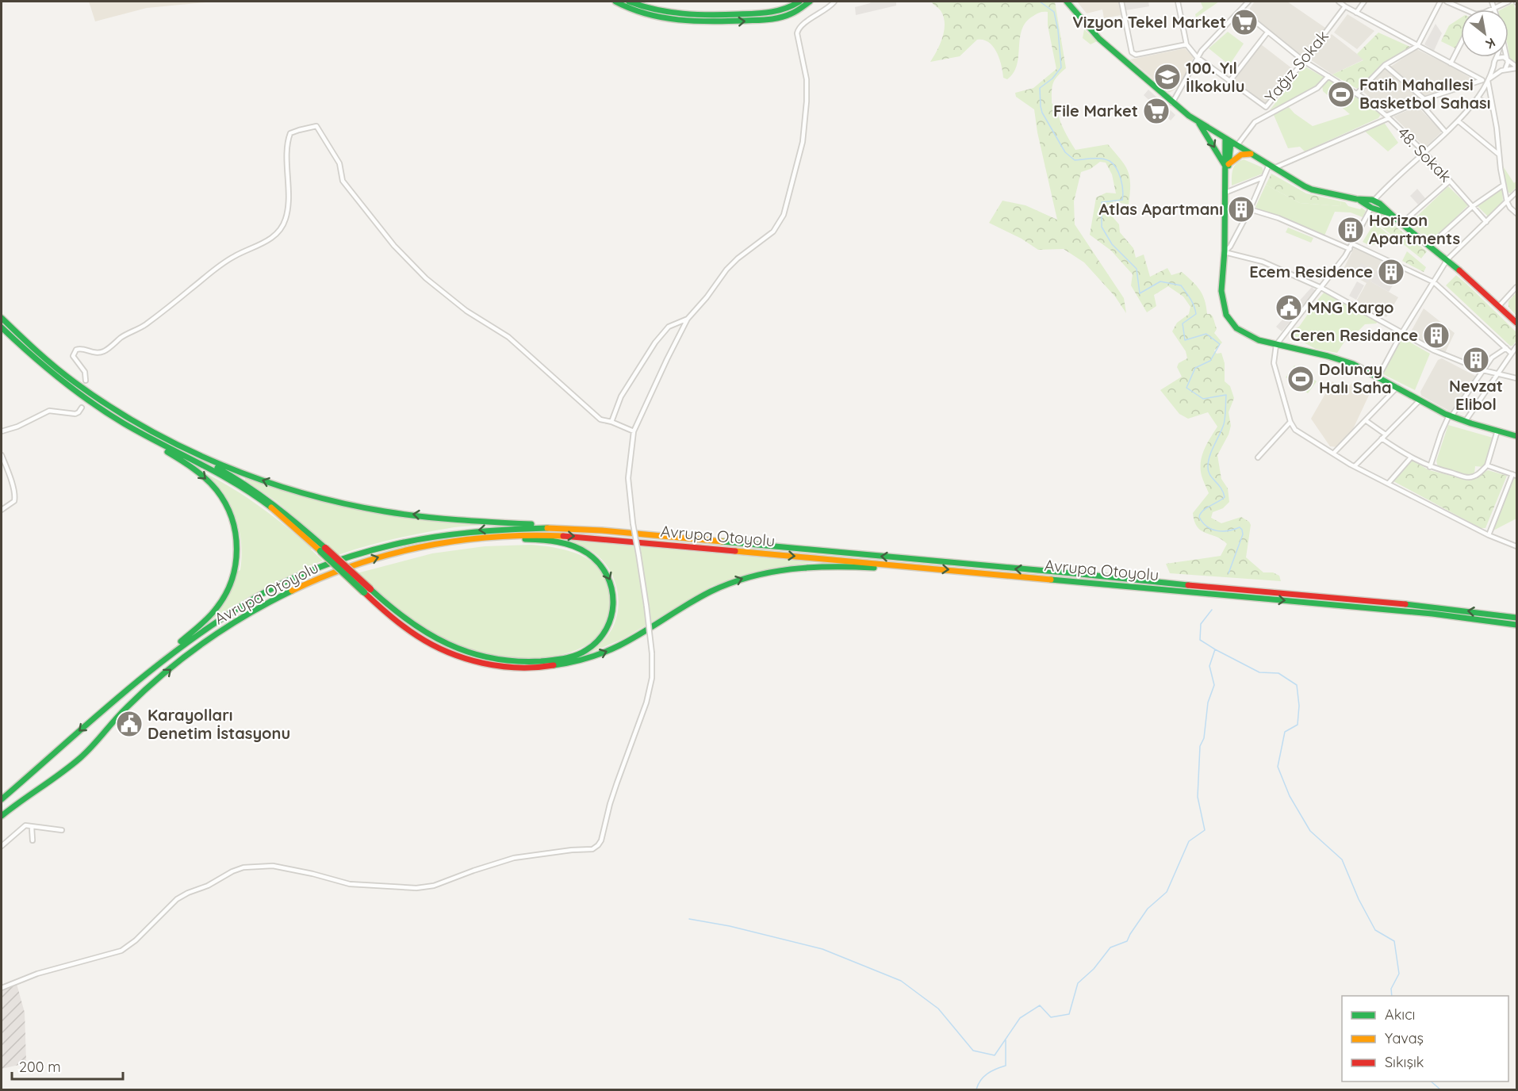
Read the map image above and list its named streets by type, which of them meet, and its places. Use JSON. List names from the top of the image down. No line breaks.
{"streets":{"main road":["Avrupa Otoyolu"],"street":["Yağız Sokak","48. Sokak"]},"crossings":[["Yağız Sokak","48. Sokak"]],"places":{"supermarket":["Vizyon Tekel Market","File Market"],"school or university":["100. Yıl İlkokulu"],"sports":["Fatih Mahallesi Basketbol Sahası","Dolunay Halı Saha"],"building":["Atlas Apartmanı","Horizon Apartments","Ecem Residence","Ceren Residance","Nevzat Elibol"],"public building":["MNG Kargo","Karayolları Denetim İstasyonu"]},"legend":["Akıcı","Yavaş","Sıkışık"],"scale_bar":"200 m","north":"bottom right"}
